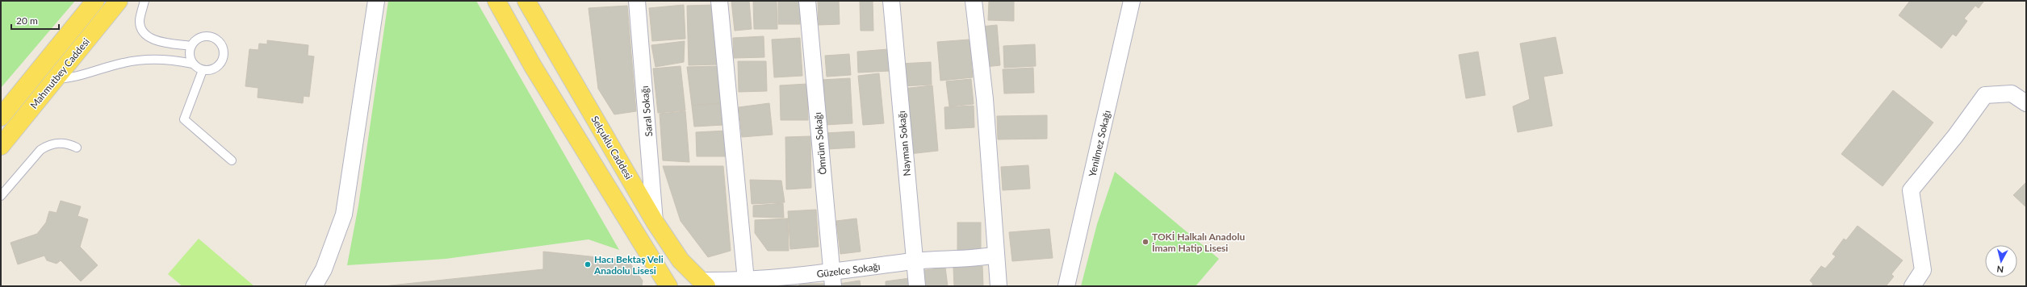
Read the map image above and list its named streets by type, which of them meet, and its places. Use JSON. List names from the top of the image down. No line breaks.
{"streets":{"main road":["Mahmutbey Caddesi","Selçuklu Caddesi"],"street":["Saral Sokağı","Ömrüm Sokağı","Nayman Sokağı","Yenilmez Sokağı","Güzelce Sokağı"]},"crossings":[["Saral Sokağı","Selçuklu Caddesi"],["Ömrüm Sokağı","Güzelce Sokağı"],["Nayman Sokağı","Güzelce Sokağı"],["Selçuklu Caddesi","Güzelce Sokağı"]],"places":["TOKİ Halkalı Anadolu İmam Hatip Lisesi","Hacı Bektaş Veli Anadolu Lisesi"],"scale_bar":"20 m","north":"bottom"}
